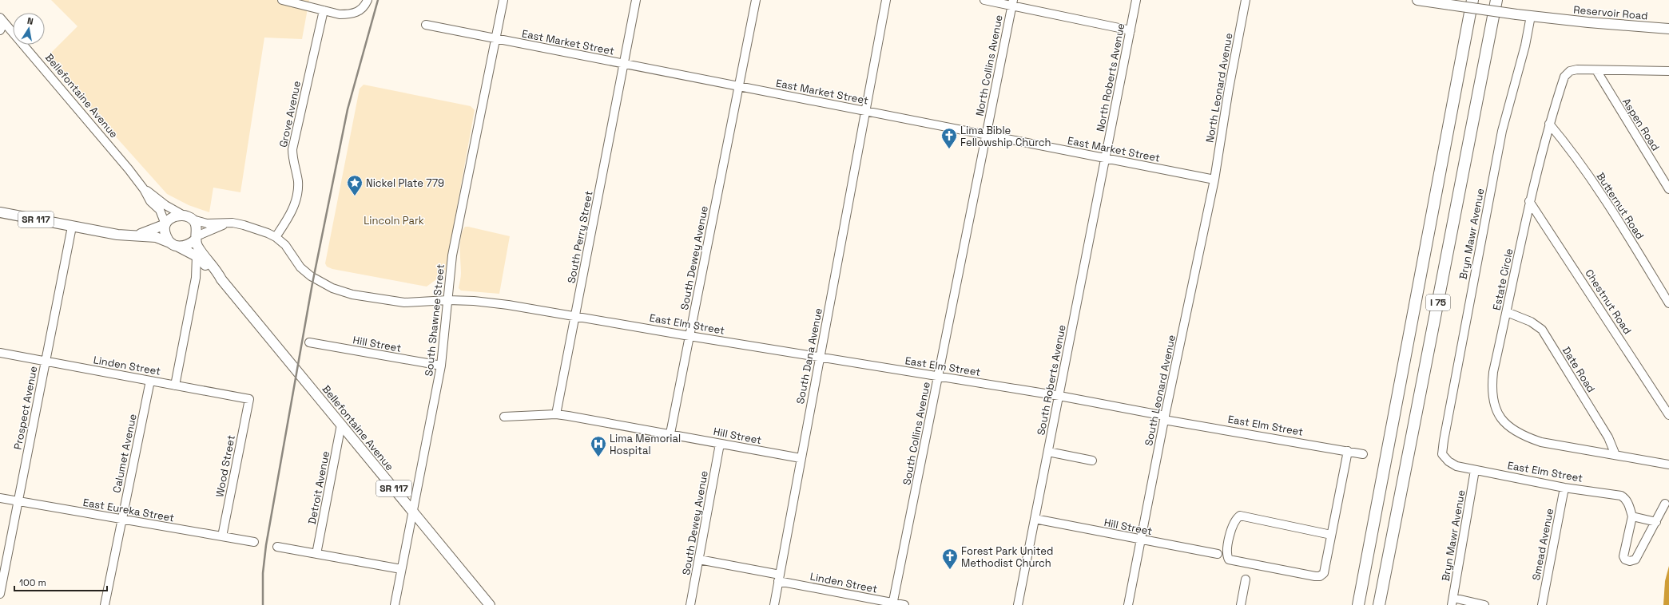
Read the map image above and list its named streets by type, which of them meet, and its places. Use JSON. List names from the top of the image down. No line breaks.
{"streets":{"highway":["I 75"],"main road":["Reservoir Road","Bellefontaine Avenue","SR 117"],"street":["East Market Street","North Collins Avenue","North Roberts Avenue","North Leonard Avenue","Grove Avenue","Aspen Road","Butternut Road","Bryn Mawr Avenue","South Perry Street","South Dewey Avenue","Estate Circle","Chestnut Road","South Shawnee Street","East Elm Street","Hill Street","South Dana Avenue","Linden Street","Date Road","South Roberts Avenue","South Leonard Avenue","Prospect Avenue","South Collins Avenue","Calumet Avenue","Wood Street","Detroit Avenue","East Eureka Street","Smead Avenue"]},"crossings":[["Reservoir Road","Bryn Mawr Avenue"],["East Market Street","North Collins Avenue"],["East Market Street","North Roberts Avenue"],["East Market Street","North Leonard Avenue"],["East Market Street","South Perry Street"],["East Market Street","South Dewey Avenue"],["East Market Street","South Shawnee Street"],["East Market Street","South Dana Avenue"],["East Market Street","South Roberts Avenue"],["East Market Street","South Leonard Avenue"],["East Market Street","South Collins Avenue"],["North Collins Avenue","South Collins Avenue"],["North Roberts Avenue","South Roberts Avenue"],["North Leonard Avenue","South Leonard Avenue"],["Bellefontaine Avenue","SR 117"],["Bellefontaine Avenue","South Shawnee Street"],["Bellefontaine Avenue","East Elm Street"],["Bellefontaine Avenue","Detroit Avenue"],["Grove Avenue","East Elm Street"],["Aspen Road","Estate Circle"],["Butternut Road","Estate Circle"],["SR 117","East Elm Street"],["SR 117","Prospect Avenue"],["Bryn Mawr Avenue","East Elm Street"],["South Perry Street","East Elm Street"],["South Perry Street","Hill Street"],["South Dewey Avenue","East Elm Street"],["South Dewey Avenue","Hill Street"],["South Dewey Avenue","Linden Street"],["Estate Circle","Chestnut Road"],["Estate Circle","Date Road"],["South Shawnee Street","East Elm Street"],["South Shawnee Street","Hill Street"],["East Elm Street","South Dana Avenue"],["East Elm Street","South Roberts Avenue"],["East Elm Street","South Leonard Avenue"],["East Elm Street","South Collins Avenue"],["East Elm Street","Smead Avenue"],["Hill Street","South Dana Avenue"],["Hill Street","South Roberts Avenue"],["Hill Street","South Leonard Avenue"],["South Dana Avenue","Linden Street"],["Linden Street","Prospect Avenue"],["Linden Street","South Collins Avenue"],["Linden Street","Calumet Avenue"],["Linden Street","Wood Street"],["Prospect Avenue","East Eureka Street"],["Calumet Avenue","East Eureka Street"],["Wood Street","East Eureka Street"]],"parks":["Lincoln Park"],"places":{"church":["Lima Bible Fellowship Church","Forest Park United Methodist Church"],"place":["Nickel Plate 779"],"hospital":["Lima Memorial Hospital"]},"scale_bar":"100 m","north":"top"}
